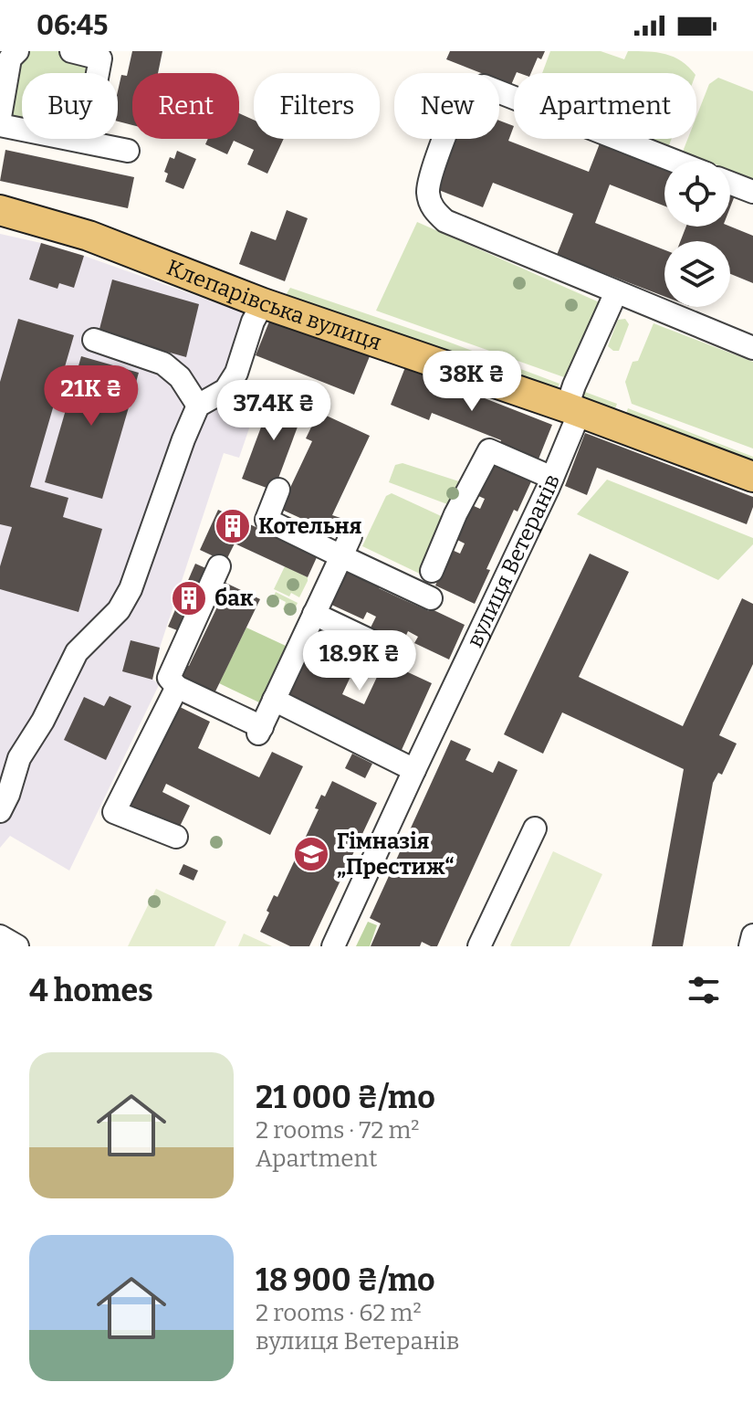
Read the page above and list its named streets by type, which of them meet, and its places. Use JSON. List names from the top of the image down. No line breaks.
{"streets":{"main road":["Клепарівська вулиця"],"street":["вулиця Ветеранів"]},"crossings":[["Клепарівська вулиця","вулиця Ветеранів"]],"places":{"building":["Котельня","бак"],"school or university":["Гімназія „Престиж“"]},"page":{"status":"06:45","chip":["Buy","Rent","Filters","New","Apartment"],"price":["38K ₴","21K ₴","37.4K ₴","18.9K ₴"],"heading":"4 homes","list":[{"name":"21 000 ₴/mo","note":"2 rooms · 72 m² · Apartment"},{"name":"18 900 ₴/mo","note":"2 rooms · 62 m² · вулиця Ветеранів"}]}}
